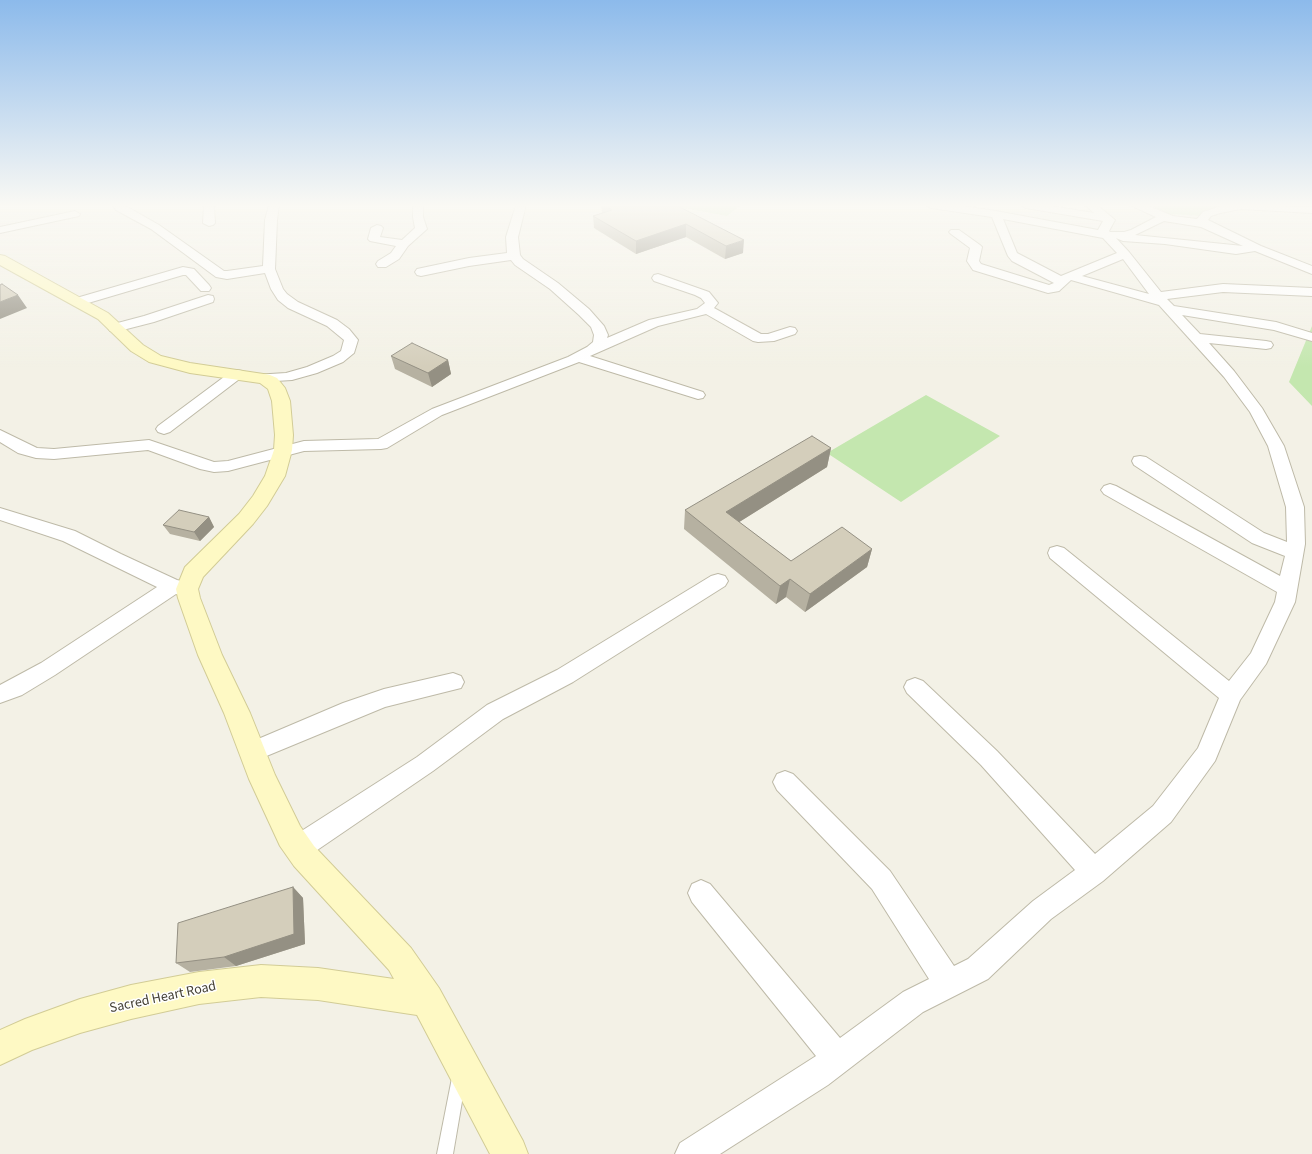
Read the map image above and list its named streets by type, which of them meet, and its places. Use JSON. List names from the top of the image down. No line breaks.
{"streets":{"street":["Sacred Heart Road"]}}
